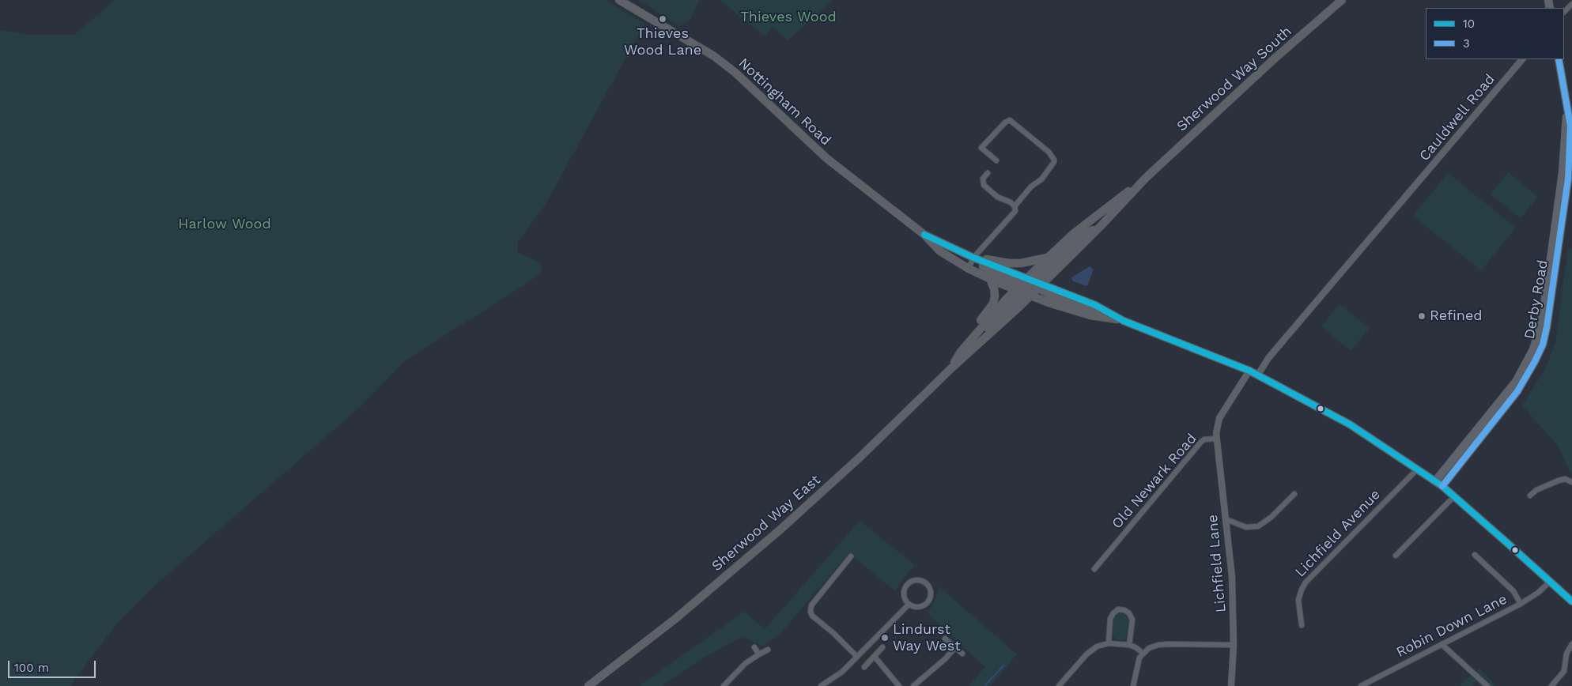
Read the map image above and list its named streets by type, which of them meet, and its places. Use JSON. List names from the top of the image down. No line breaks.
{"streets":{"highway":["Sherwood Way South","Nottingham Road","Sherwood Way East"],"main road":["Derby Road"],"street":["Cauldwell Road","Old Newark Road","Lichfield Avenue","Lichfield Lane","Robin Down Lane"]},"crossings":[["Sherwood Way South","Nottingham Road"],["Sherwood Way South","Sherwood Way East"],["Nottingham Road","Cauldwell Road"],["Nottingham Road","Derby Road"],["Nottingham Road","Old Newark Road"],["Nottingham Road","Sherwood Way East"],["Nottingham Road","Lichfield Avenue"],["Nottingham Road","Robin Down Lane"],["Old Newark Road","Lichfield Lane"]],"parks":["Thieves Wood","Harlow Wood"],"places":["Thieves Wood Lane","Refined","Lindurst Way West"],"lines":["transit line 3","transit line 10"],"legend":["10","3"],"scale_bar":"100 m"}
